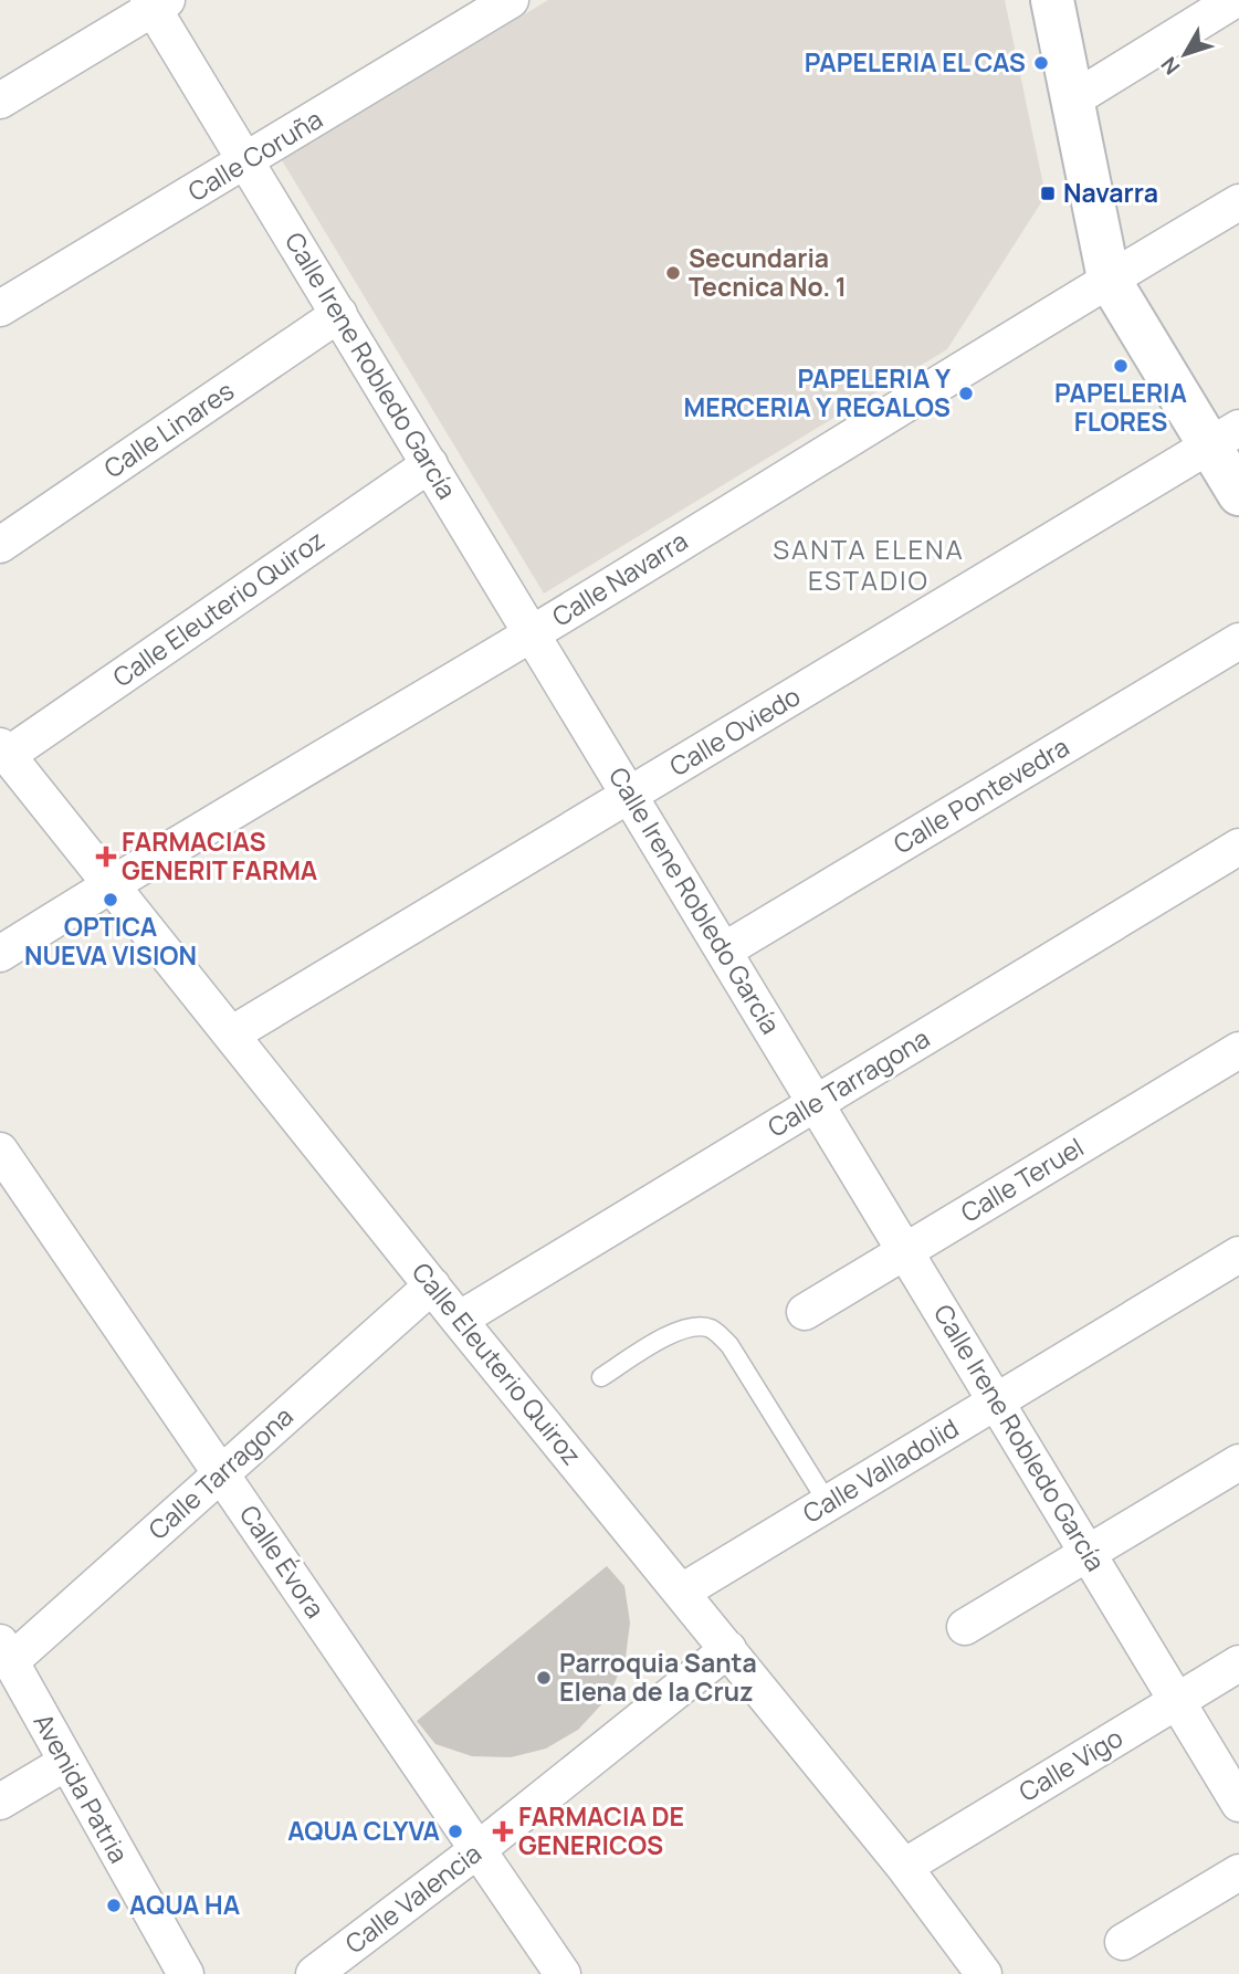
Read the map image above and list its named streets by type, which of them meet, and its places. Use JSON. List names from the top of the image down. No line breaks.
{"streets":{"street":["Calle Coruña","Calle Irene Robledo García","Calle Linares","Calle Navarra","Calle Eleuterio Quiroz","Calle Oviedo","Calle Pontevedra","Calle Tarragona","Calle Teruel","Calle Valladolid","Calle Évora","Calle Vigo","Avenida Patria","Calle Valencia"]},"crossings":[["Calle Coruña","Calle Irene Robledo García"],["Calle Irene Robledo García","Calle Linares"],["Calle Irene Robledo García","Calle Navarra"],["Calle Irene Robledo García","Calle Eleuterio Quiroz"],["Calle Irene Robledo García","Calle Oviedo"],["Calle Irene Robledo García","Calle Pontevedra"],["Calle Irene Robledo García","Calle Tarragona"],["Calle Irene Robledo García","Calle Teruel"],["Calle Irene Robledo García","Calle Valladolid"],["Calle Irene Robledo García","Calle Vigo"],["Calle Navarra","Calle Eleuterio Quiroz"],["Calle Eleuterio Quiroz","Calle Oviedo"],["Calle Eleuterio Quiroz","Calle Tarragona"],["Calle Eleuterio Quiroz","Calle Valladolid"],["Calle Eleuterio Quiroz","Calle Vigo"],["Calle Eleuterio Quiroz","Calle Valencia"],["Calle Tarragona","Calle Évora"],["Calle Tarragona","Avenida Patria"],["Calle Évora","Calle Valencia"]],"districts":["SANTA ELENA ESTADIO"],"places":{"other":["PAPELERIA EL CAS","Secundaria Tecnica No. 1","PAPELERIA FLORES","PAPELERIA Y MERCERIA Y REGALOS","OPTICA NUEVA VISION","Parroquia Santa Elena de la Cruz","AQUA CLYVA","AQUA HA"],"transit":["Navarra"],"health":["FARMACIAS GENERIT FARMA","FARMACIA DE GENERICOS"]},"north":"bottom left"}
